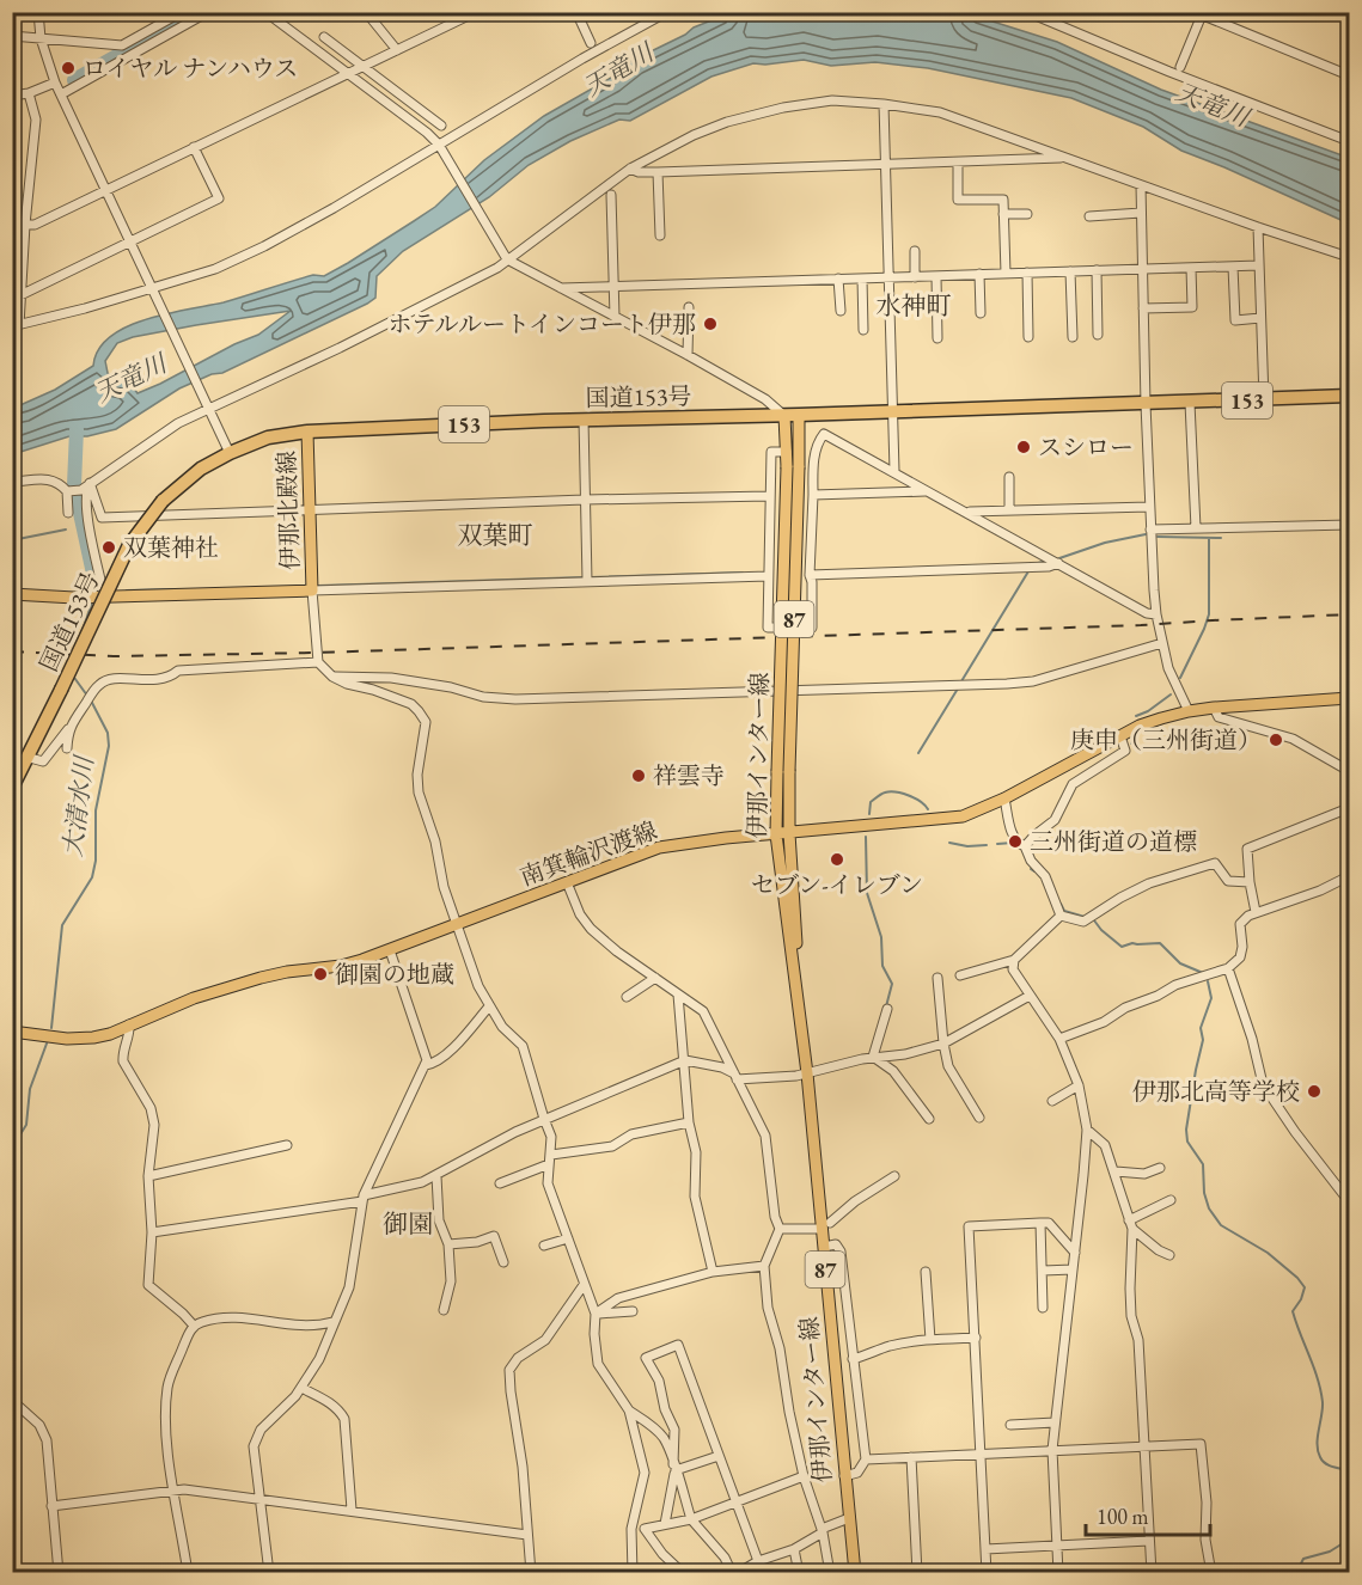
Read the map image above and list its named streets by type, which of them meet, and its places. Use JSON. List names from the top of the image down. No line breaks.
{"streets":{"highway":["国道153号","153"],"main road":["伊那北殿線","87","伊那インター線","南箕輪沢渡線"]},"crossings":[["国道153号","153"],["国道153号","伊那北殿線"],["国道153号","伊那インター線"],["伊那インター線","南箕輪沢渡線"]],"districts":["水神町","双葉町","御園"],"water":["天竜川","大清水川"],"places":["ロイヤル ナンハウス","ホテルルートインコート伊那","スシロー","双葉神社","庚申（三州街道）","祥雲寺","三州街道の道標","セブン-イレブン","御園の地蔵","伊那北高等学校"],"scale_bar":"100 m"}
